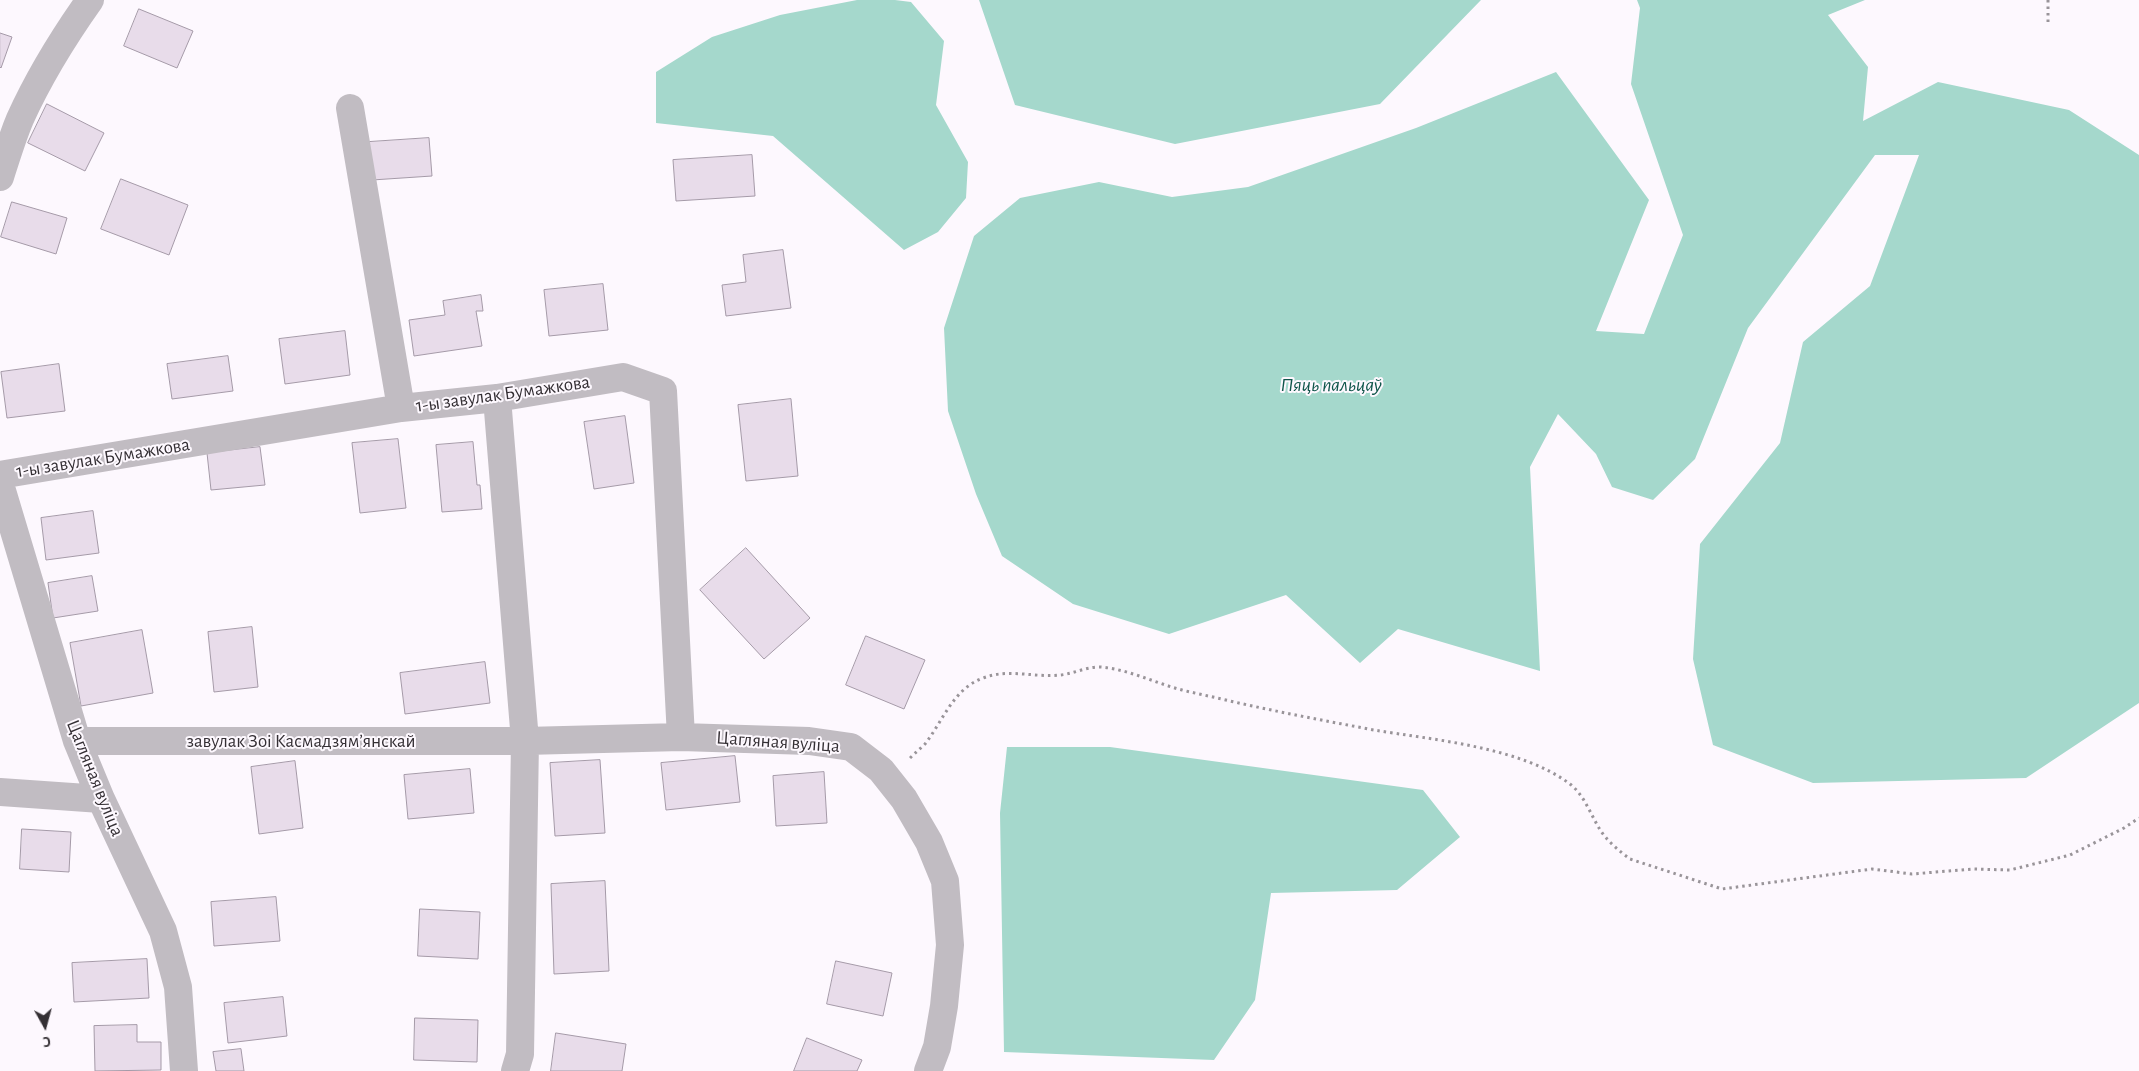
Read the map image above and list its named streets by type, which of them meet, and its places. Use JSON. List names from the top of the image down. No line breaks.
{"streets":{"street":["1-ы завулак Бумажкова","завулак Зоі Касмадзямʼянскай","Цагляная вуліца"]},"crossings":[["1-ы завулак Бумажкова","Цагляная вуліца"],["завулак Зоі Касмадзямʼянскай","Цагляная вуліца"]],"water":["Пяць пальцаў"],"north":"bottom"}
